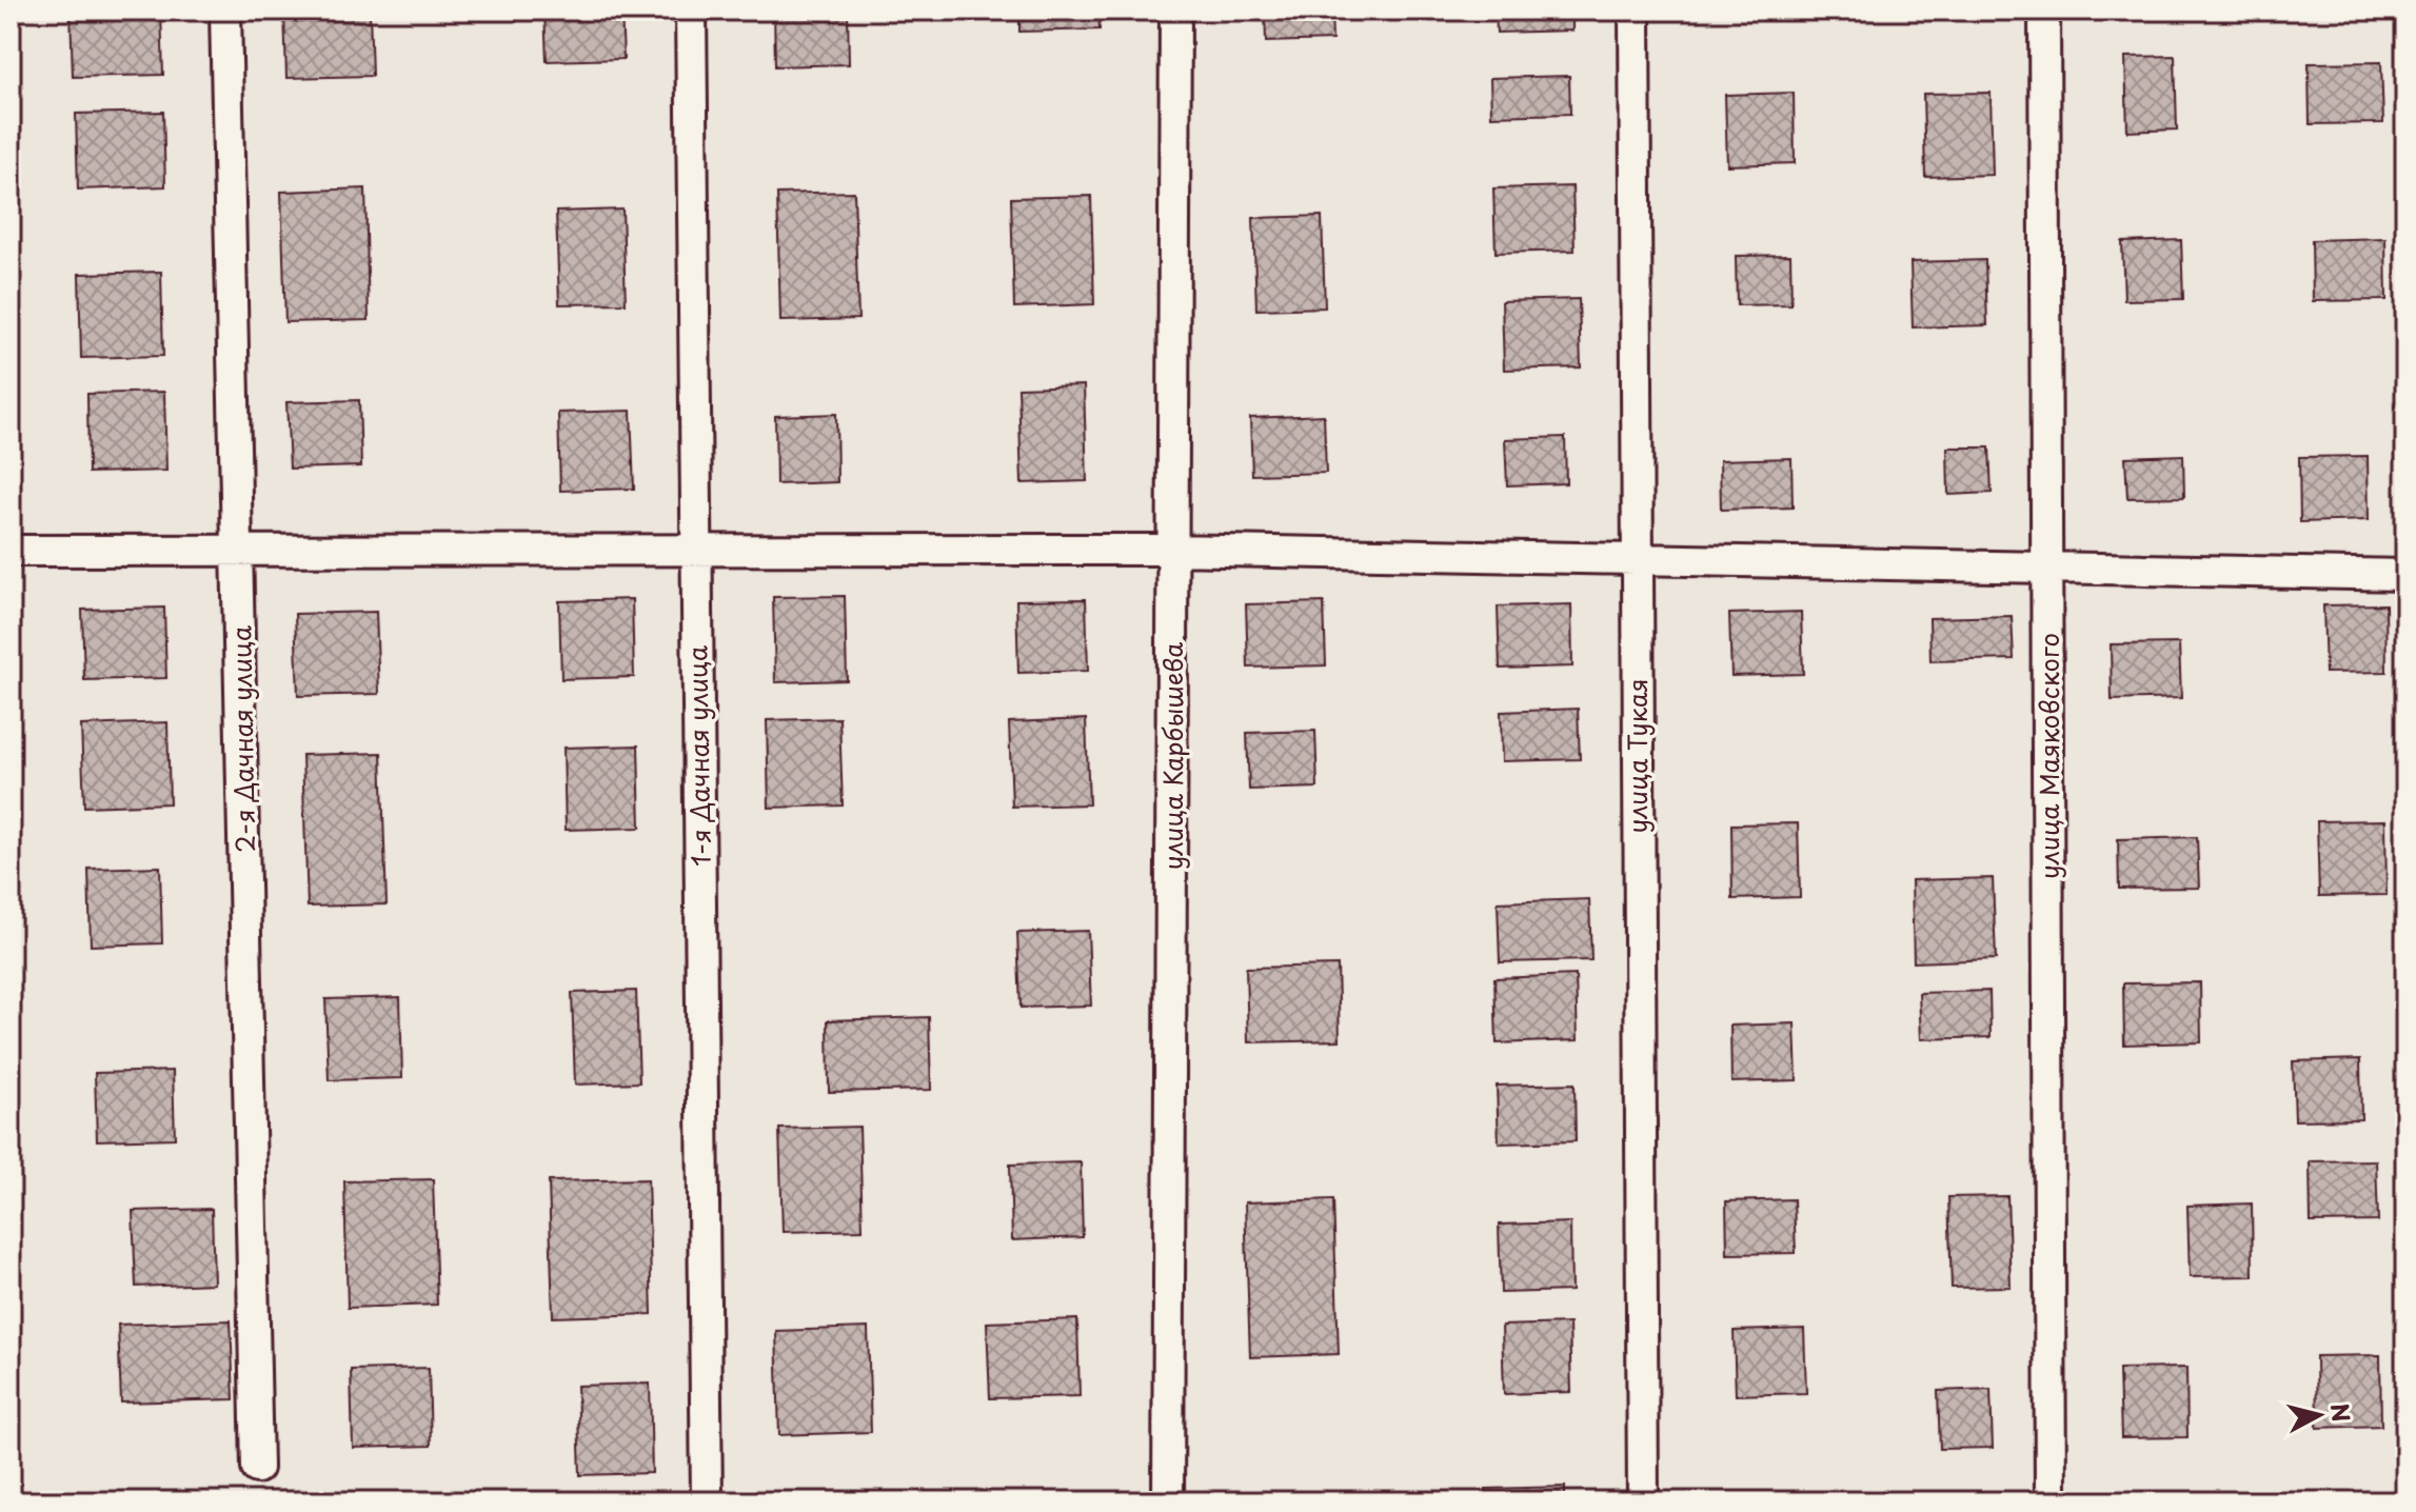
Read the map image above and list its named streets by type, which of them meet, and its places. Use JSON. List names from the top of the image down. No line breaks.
{"streets":{"street":["2-я Дачная улица","1-я Дачная улица","улица Карбышева","улица Тукая","улица Маяковского"]},"north":"right"}
